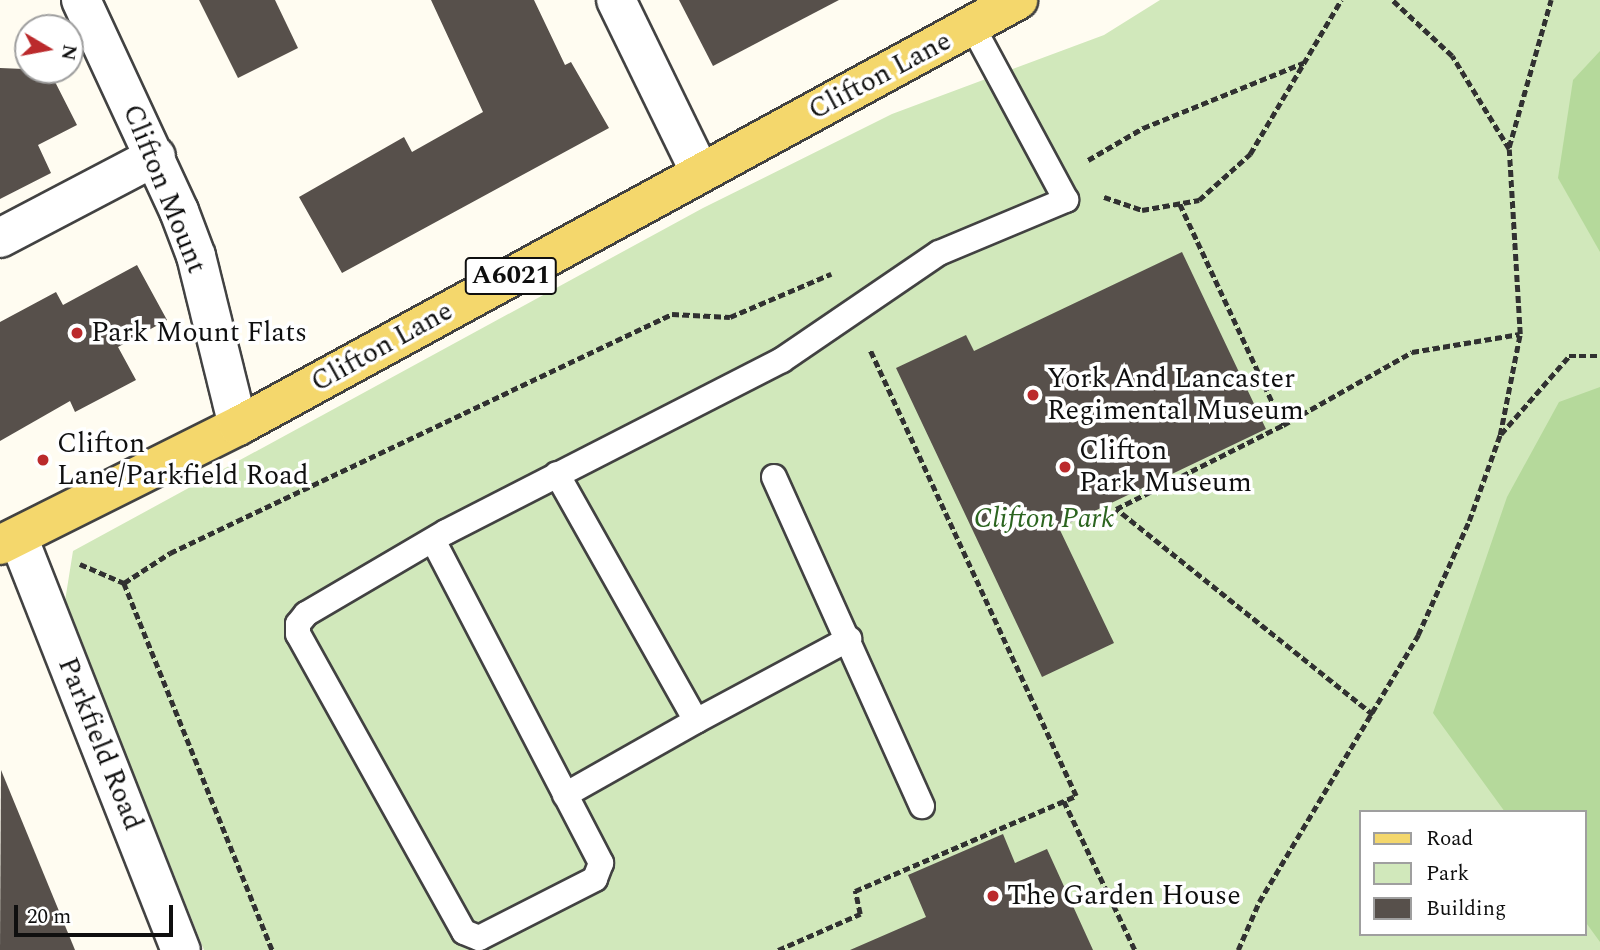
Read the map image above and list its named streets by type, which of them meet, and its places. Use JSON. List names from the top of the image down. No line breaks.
{"streets":{"main road":["Clifton Lane","A6021"],"street":["Clifton Mount","Parkfield Road"]},"crossings":[["Clifton Lane","Clifton Mount"],["Clifton Lane","Parkfield Road"]],"parks":["Clifton Park"],"places":["Park Mount Flats","York And Lancaster Regimental Museum","Clifton Lane/Parkfield Road","Clifton Park Museum","The Garden House"],"legend":["Road","Park","Building"],"scale_bar":"20 m","north":"right"}
